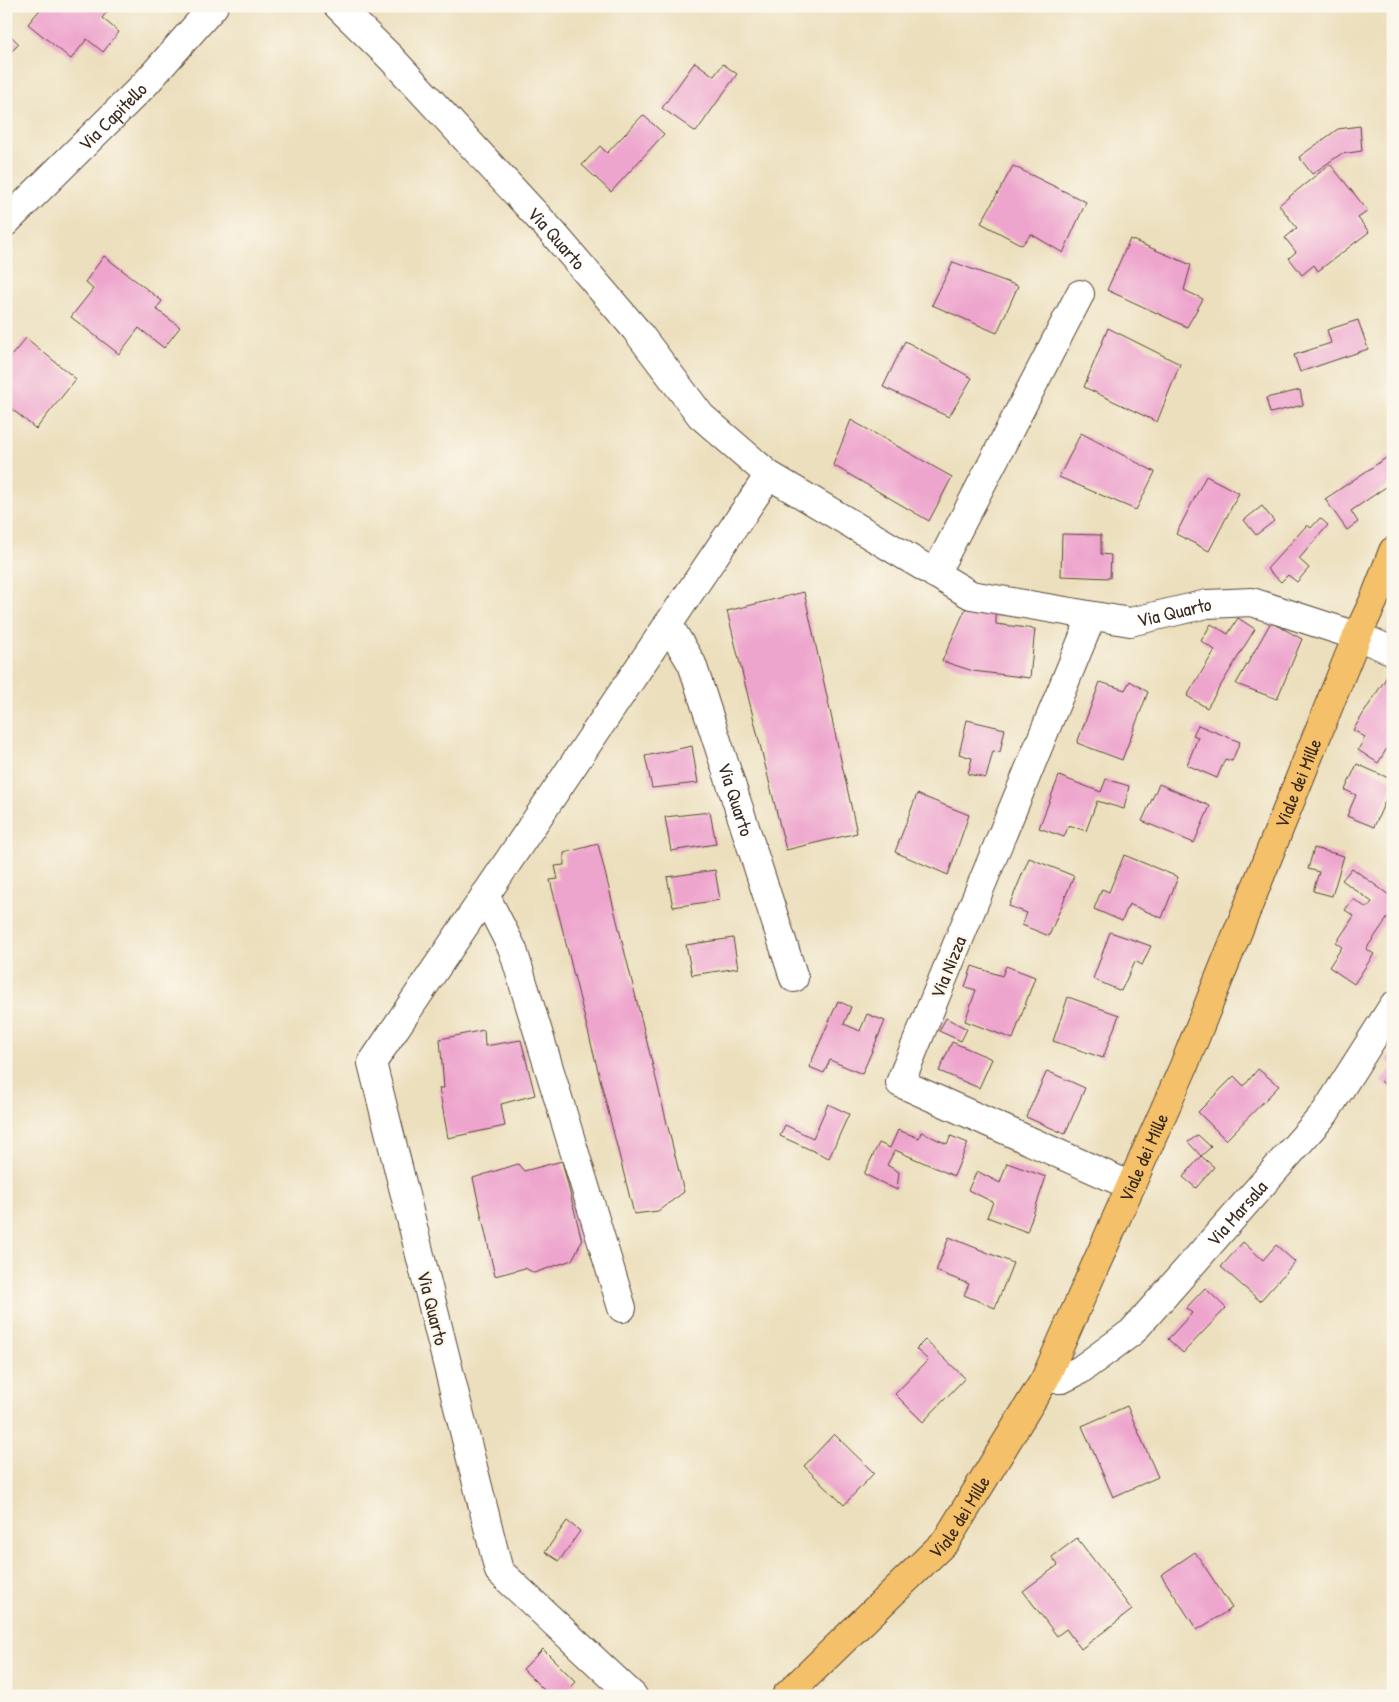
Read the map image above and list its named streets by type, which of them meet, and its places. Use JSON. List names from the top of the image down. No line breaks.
{"streets":{"main road":["Viale dei Mille"],"street":["Via Capitello","Via Quarto","Via Nizza","Via Marsala"]},"crossings":[["Via Quarto","Viale dei Mille"],["Via Quarto","Via Nizza"],["Viale dei Mille","Via Nizza"],["Viale dei Mille","Via Marsala"]]}
